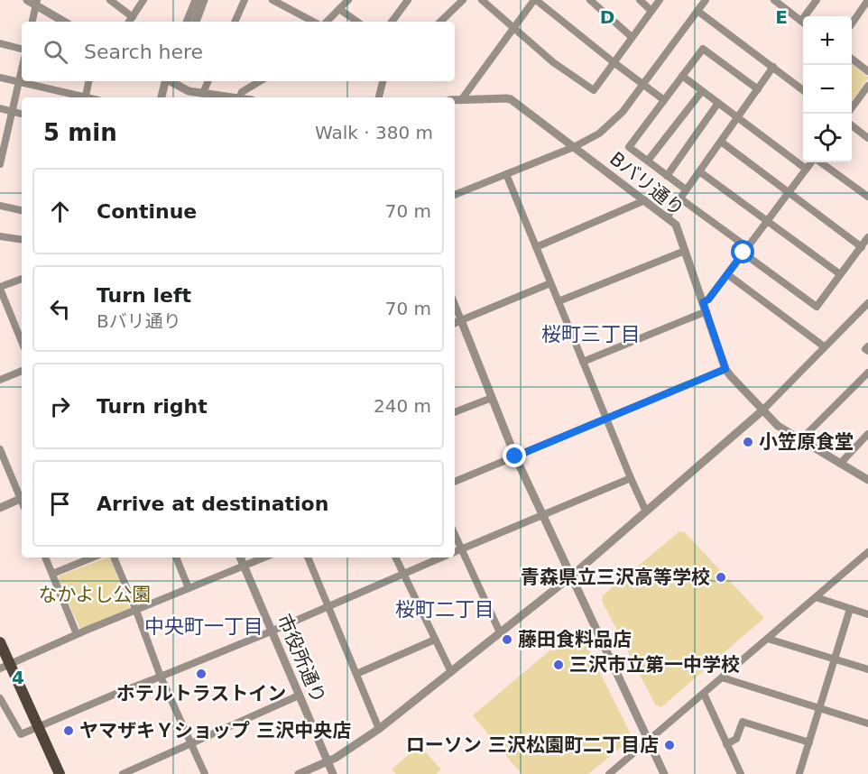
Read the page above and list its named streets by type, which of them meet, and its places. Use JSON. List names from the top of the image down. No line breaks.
{"streets":{"street":["Bバリ通り","市役所通り"]},"districts":["桜町三丁目","桜町二丁目","中央町一丁目"],"parks":["なかよし公園"],"places":["小笠原食堂","青森県立三沢高等学校","藤田食料品店","三沢市立第一中学校","ホテルトラストイン","ヤマザキＹショップ 三沢中央店","ローソン 三沢松園町二丁目店"],"page":{"map_buttons":["+","−"],"search":"Search here","heading":["5 min","Walk · 380 m"],"list":[["Continue","70 m"],["Turn left","Bバリ通り","70 m"],["Turn right","240 m"],"Arrive at destination"]},"grid":{"columns":["D","E"],"rows":["4"]}}
